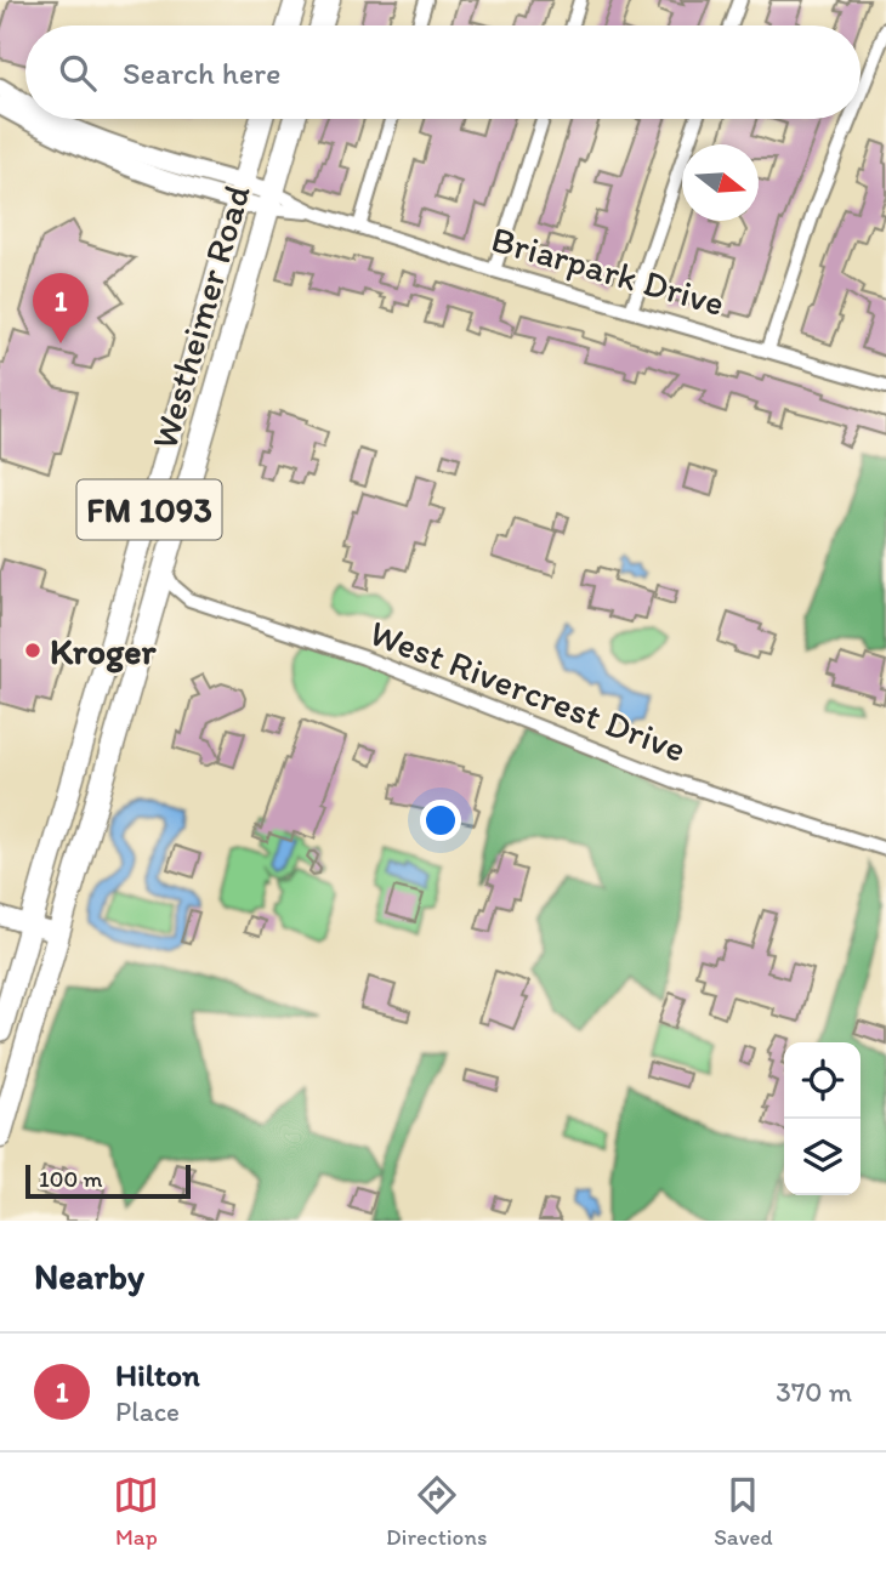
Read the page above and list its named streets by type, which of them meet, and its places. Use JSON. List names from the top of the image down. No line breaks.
{"streets":{"main road":["Westheimer Road","FM 1093"],"street":["Briarpark Drive","West Rivercrest Drive"]},"crossings":[["Briarpark Drive","Westheimer Road"],["Westheimer Road","West Rivercrest Drive"]],"places":["Kroger"],"scale_bar":"100 m","north":"right","page":{"search":"Search here","pins":"1","scale":"100 m","heading":"Nearby","list":[{"mark":"1","name":"Hilton","note":"Place","value":"370 m"}],"nav":["Map","Directions","Saved"]}}
